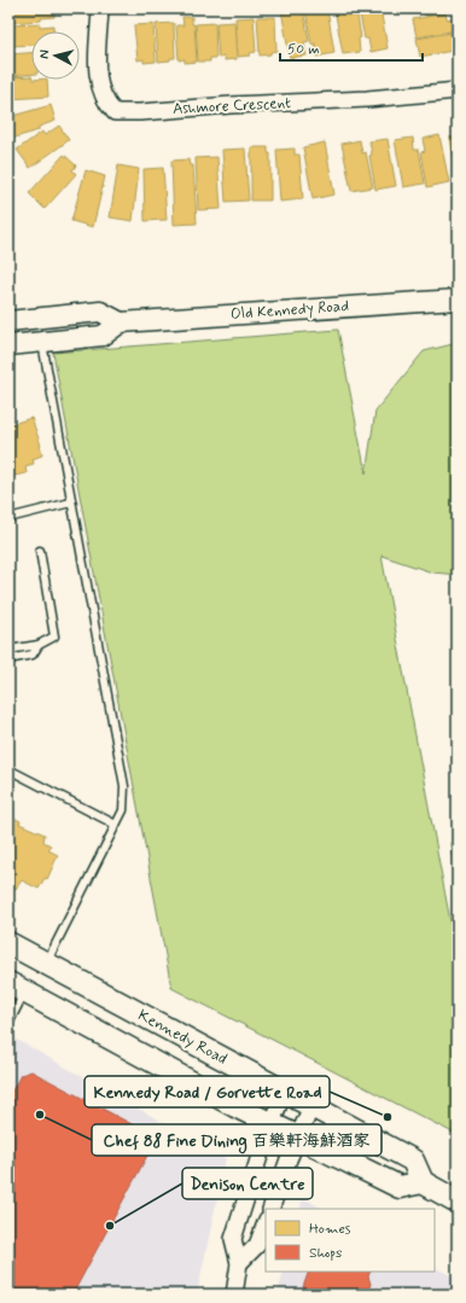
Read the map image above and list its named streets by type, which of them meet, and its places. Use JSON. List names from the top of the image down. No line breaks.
{"streets":{"main road":["Kennedy Road"],"street":["Ashmore Crescent","Old Kennedy Road"]},"places":["Chef 88 Fine Dining 百樂軒海鮮酒家","Kennedy Road / Gorvette Road","Denison Centre"],"legend":["Homes","Shops"],"scale_bar":"50 m","north":"left"}
